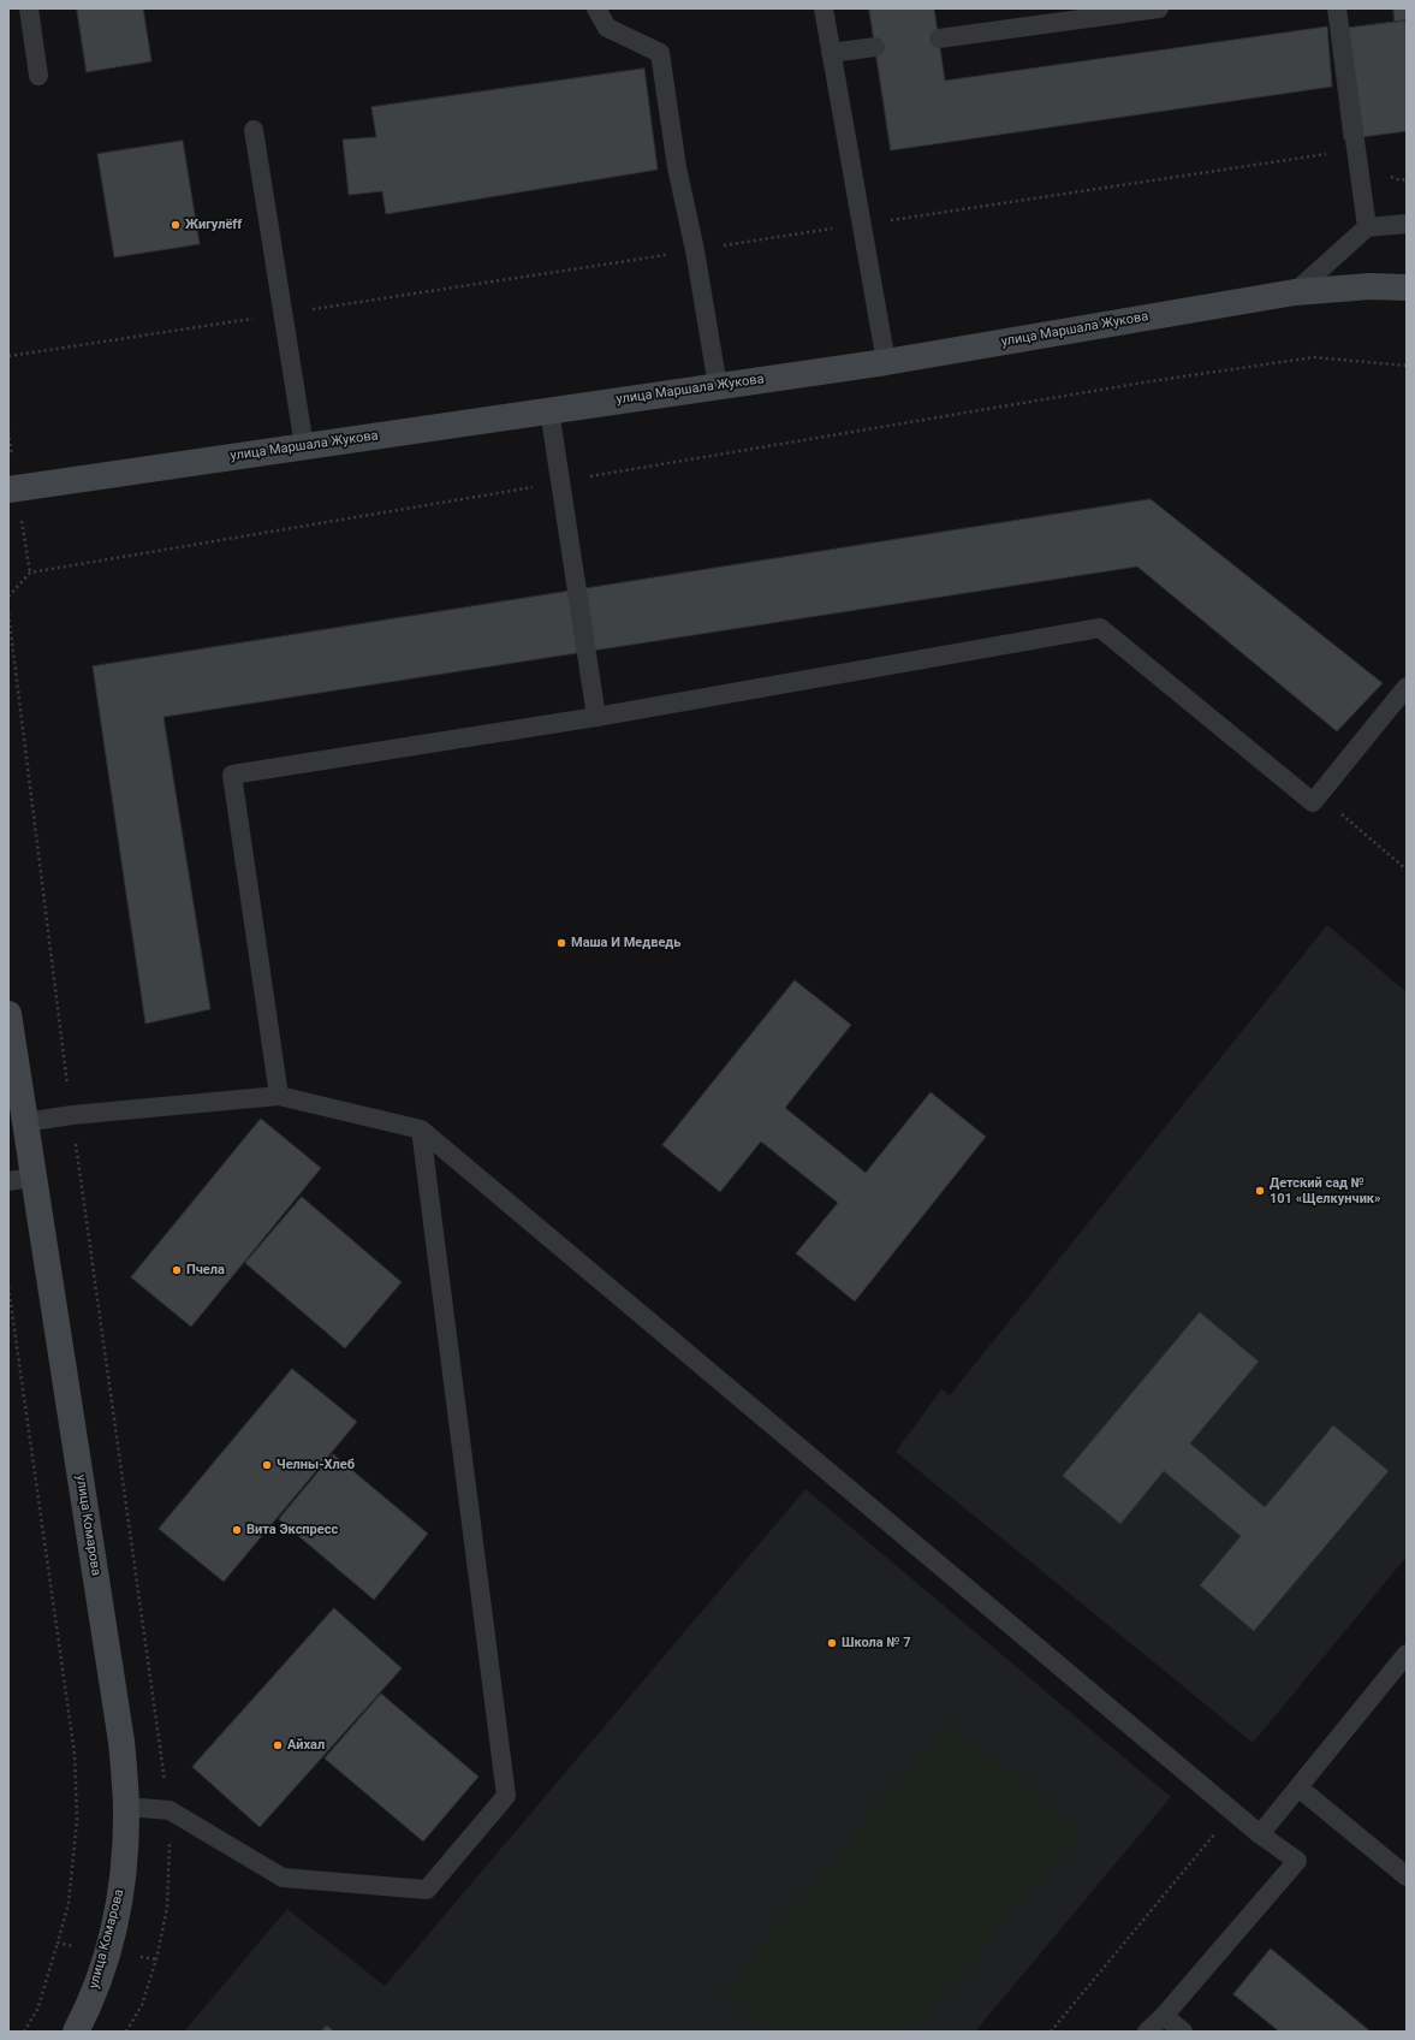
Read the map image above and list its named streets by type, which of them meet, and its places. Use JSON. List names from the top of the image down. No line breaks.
{"streets":{"street":["улица Маршала Жукова","улица Комарова"]},"places":["Жигулёff","Маша И Медведь","Детский сад № 101 «Щелкунчик»","Пчела","Челны-Хлеб","Вита Экспресс","Школа № 7","Айхал"]}
